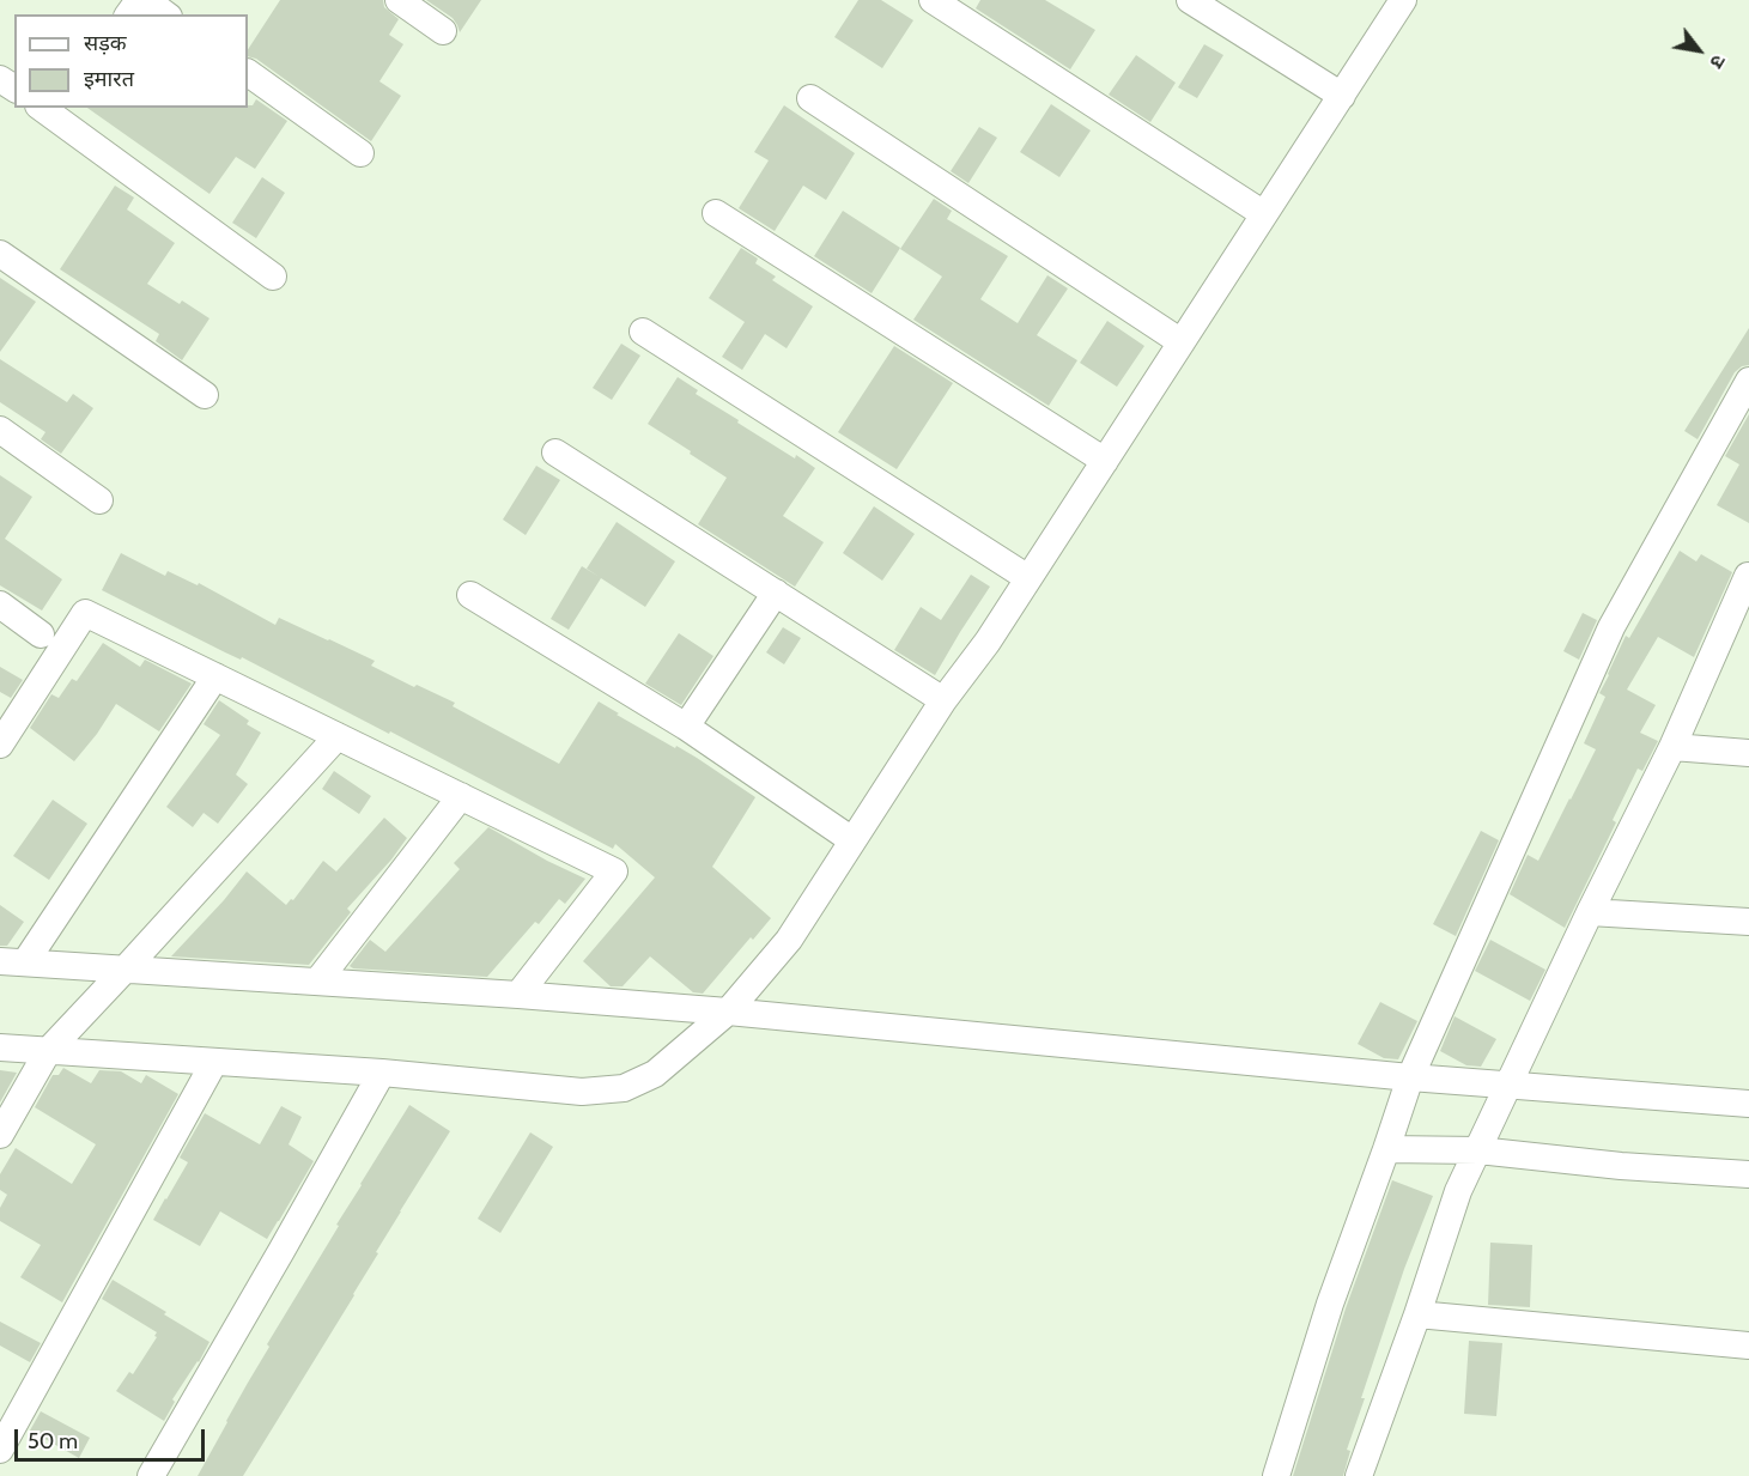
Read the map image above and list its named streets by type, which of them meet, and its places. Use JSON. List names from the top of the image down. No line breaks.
{"legend":["सड़क","इमारत"],"scale_bar":"50 m","north":"bottom right"}
